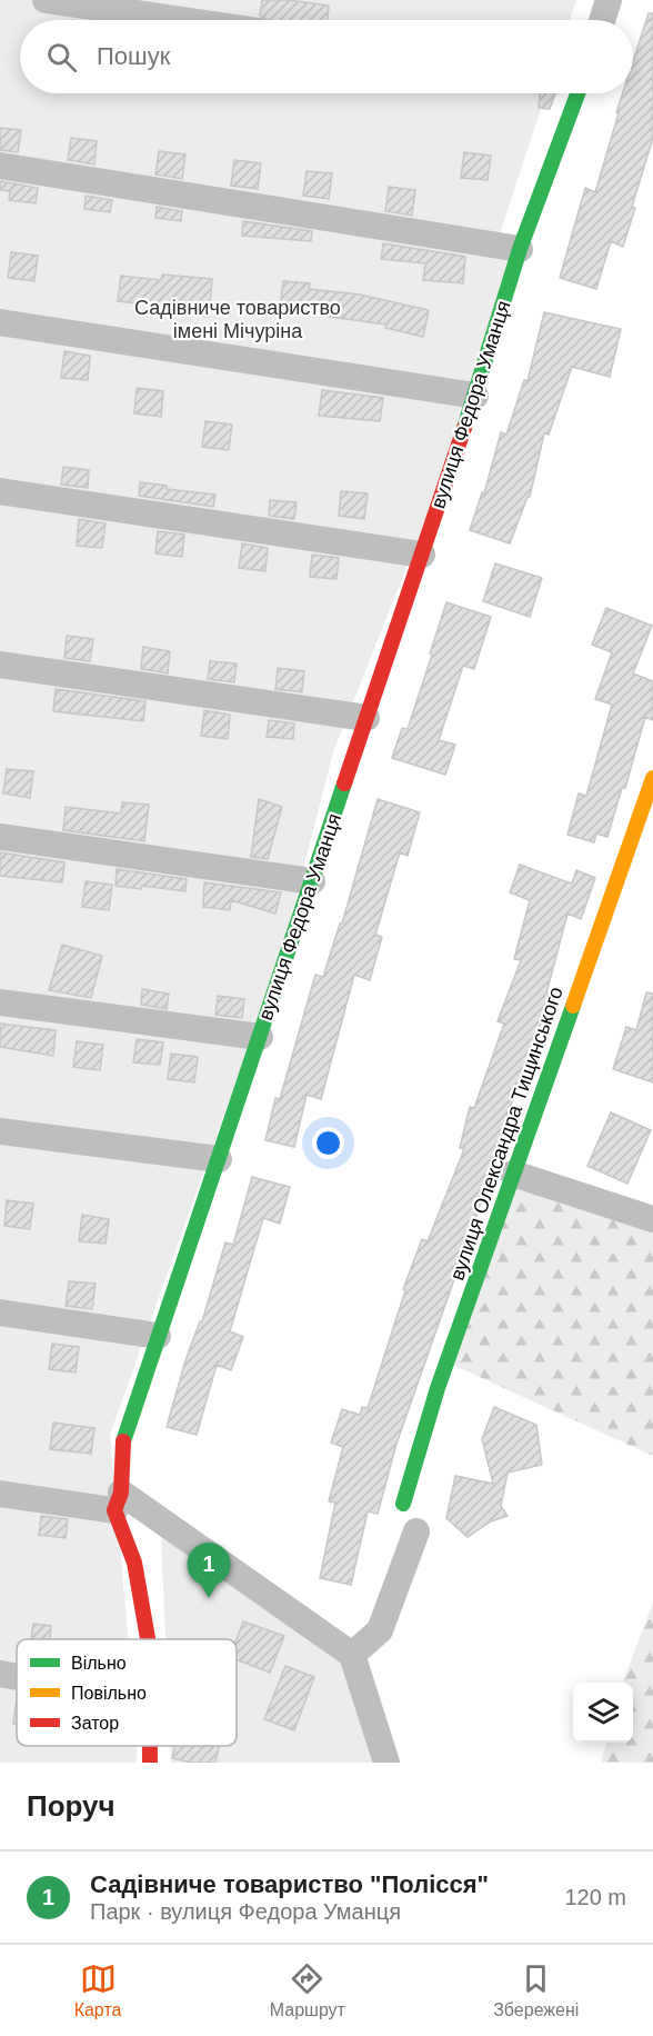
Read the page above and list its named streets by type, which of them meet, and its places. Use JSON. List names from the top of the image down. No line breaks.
{"streets":{"street":["вулиця Федора Уманця","вулиця Олександра Тищинського"]},"parks":["Садівниче товариство імені Мічуріна"],"legend":["Вільно","Повільно","Затор"],"page":{"search":"Пошук","pins":"1","heading":"Поруч","list":[{"mark":"1","name":"Садівниче товариство \"Полісся\"","note":"Парк · вулиця Федора Уманця","value":"120 m"}],"nav":["Карта","Маршрут","Збережені"]}}
